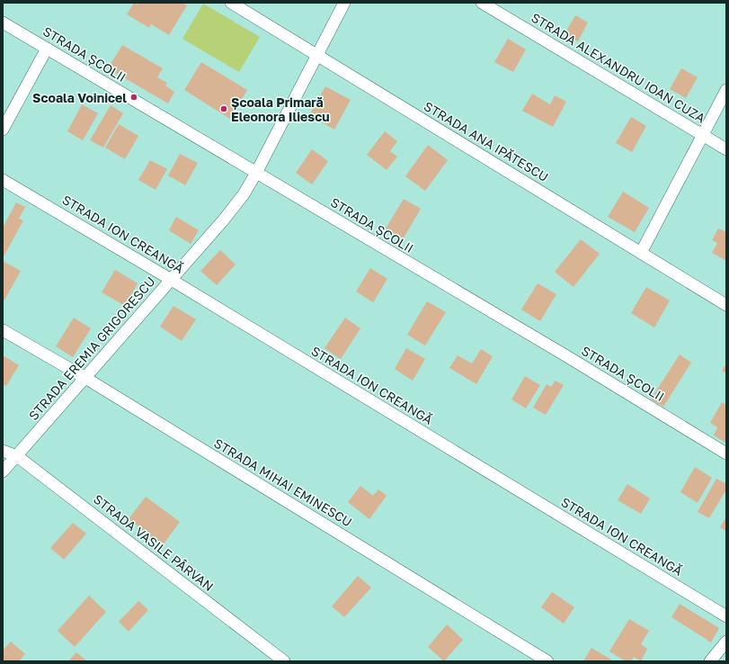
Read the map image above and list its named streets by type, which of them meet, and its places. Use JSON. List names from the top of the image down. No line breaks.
{"streets":{"street":["STRADA ȘCOLII","STRADA ALEXANDRU IOAN CUZA","STRADA ANA IPĂTESCU","STRADA ION CREANGĂ","STRADA EREMIA GRIGORESCU","STRADA MIHAI EMINESCU","STRADA VASILE PÂRVAN"]},"crossings":[["STRADA ȘCOLII","STRADA EREMIA GRIGORESCU"],["STRADA ALEXANDRU IOAN CUZA","STRADA ANA IPĂTESCU"],["STRADA ANA IPĂTESCU","STRADA EREMIA GRIGORESCU"],["STRADA ION CREANGĂ","STRADA EREMIA GRIGORESCU"],["STRADA EREMIA GRIGORESCU","STRADA MIHAI EMINESCU"],["STRADA EREMIA GRIGORESCU","STRADA VASILE PÂRVAN"]],"places":["Scoala Voinicel","Școala Primară Eleonora Iliescu"]}
